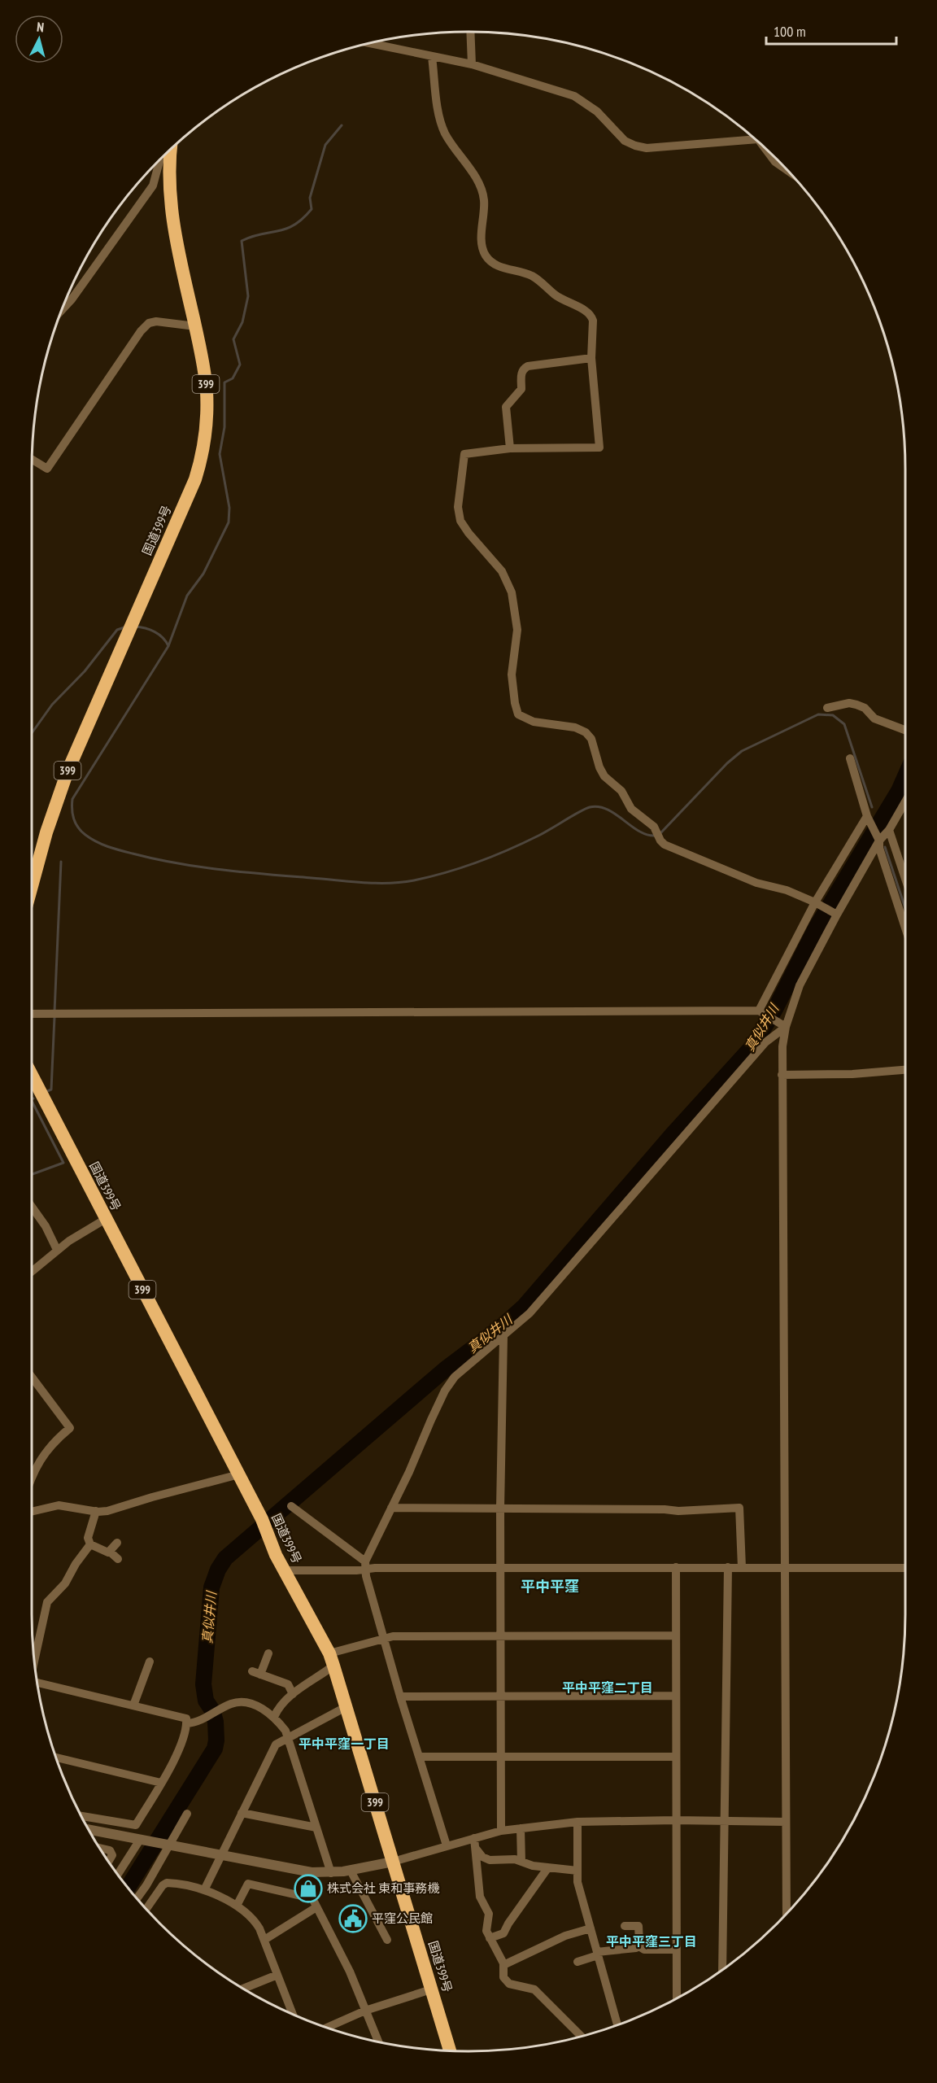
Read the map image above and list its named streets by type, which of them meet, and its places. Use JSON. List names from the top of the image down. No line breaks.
{"streets":{"highway":["399","国道399号"]},"districts":["平中平窪","平中平窪二丁目","平中平窪一丁目","平中平窪三丁目"],"water":["真似井川"],"places":{"shop":["株式会社 東和事務機"],"public building":["平窪公民館"]},"scale_bar":"100 m","north":"top"}
